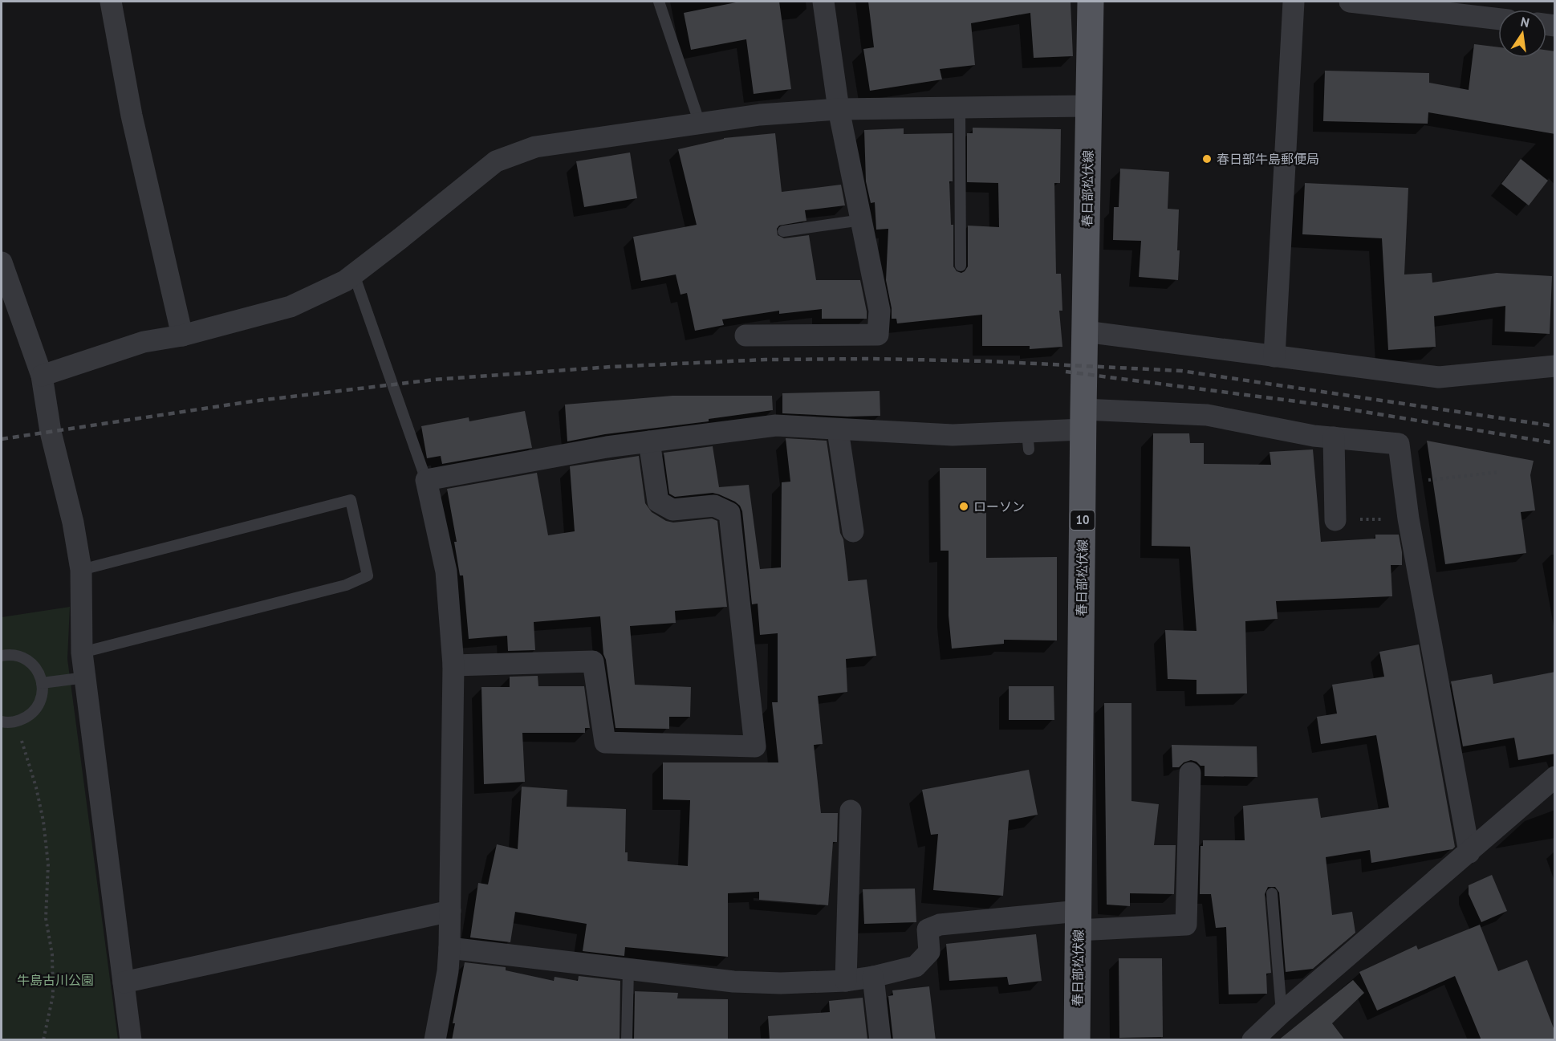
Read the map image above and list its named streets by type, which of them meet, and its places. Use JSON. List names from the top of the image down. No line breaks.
{"streets":{"main road":["春日部松伏線","10"]},"parks":["牛島古川公園"],"places":["春日部牛島郵便局","ローソン"],"north":"top"}
